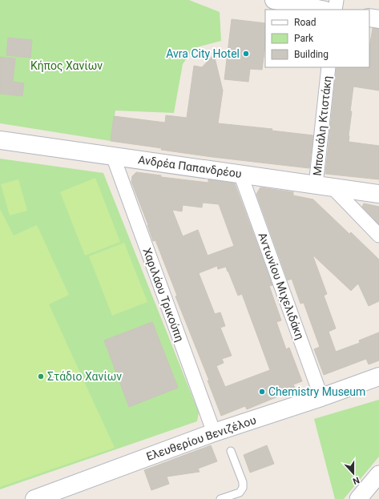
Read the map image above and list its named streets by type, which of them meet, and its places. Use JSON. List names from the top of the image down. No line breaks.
{"streets":{"main road":["Ανδρέα Παπανδρέου","Ελευθερίου Βενιζέλου"],"street":["Μπονιάλη Κτιστάκη","Αντωνίου Μιχελιδάκη","Χαριλάου Τρικούπη"]},"crossings":[["Μπονιάλη Κτιστάκη","Ανδρέα Παπανδρέου"],["Ανδρέα Παπανδρέου","Αντωνίου Μιχελιδάκη"],["Ανδρέα Παπανδρέου","Χαριλάου Τρικούπη"],["Αντωνίου Μιχελιδάκη","Ελευθερίου Βενιζέλου"],["Χαριλάου Τρικούπη","Ελευθερίου Βενιζέλου"]],"parks":["Κήπος Χανίων"],"places":["Avra City Hotel","Στάδιο Χανίων","Chemistry Museum"],"legend":["Road","Park","Building"],"north":"bottom"}
